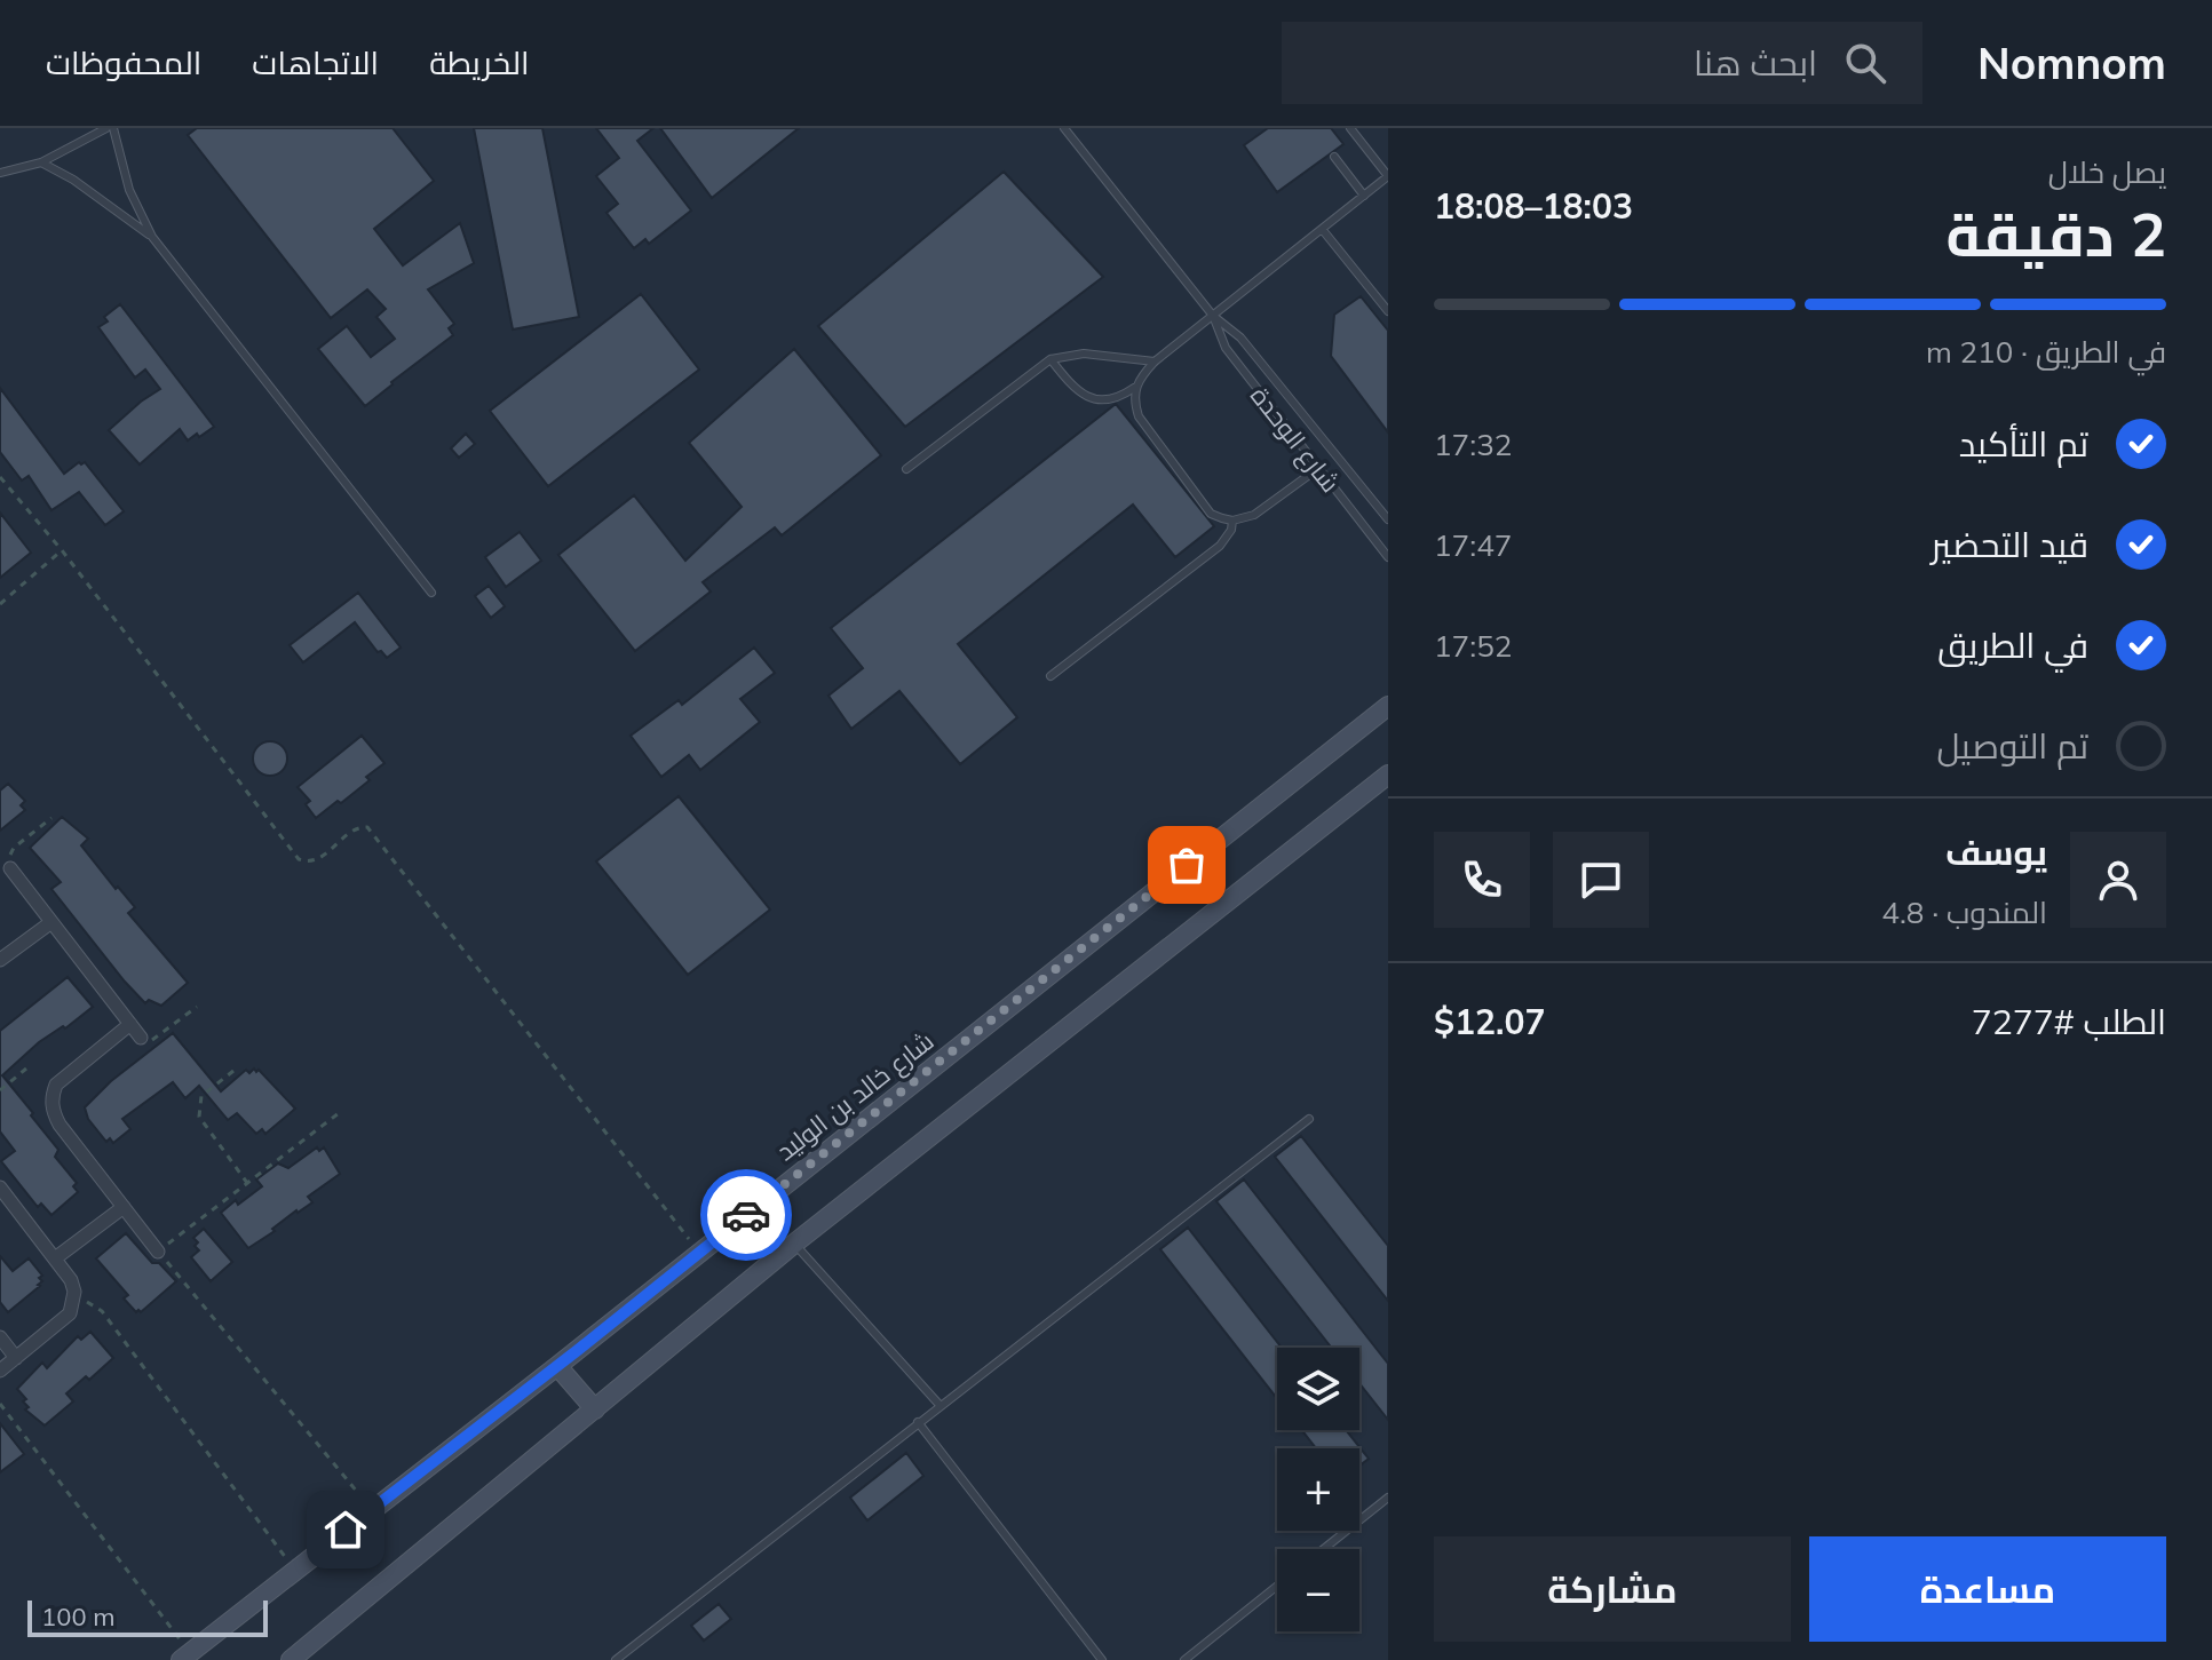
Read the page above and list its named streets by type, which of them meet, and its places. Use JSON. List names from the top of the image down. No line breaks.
{"streets":{"main road":["شارع خالد بن الوليد"],"lane":["شارع الوحدة"]},"scale_bar":"100 m","page":{"header":"Nomnom","search":"ابحث هنا","nav":["الخريطة","الاتجاهات","المحفوظات"],"heading":["2 دقيقة","يصل خلال","18:03–18:08"],"panel":["يوسف","المندوب · 4.8","الطلب #7277","$12.07"],"bar":"في الطريق · 210 m","list":[["تم التأكيد","17:32"],["قيد التحضير","17:47"],["في الطريق","17:52"],"تم التوصيل"],"map_buttons":["+","−"],"buttons":["مساعدة","مشاركة"],"scale":"100 m"}}
